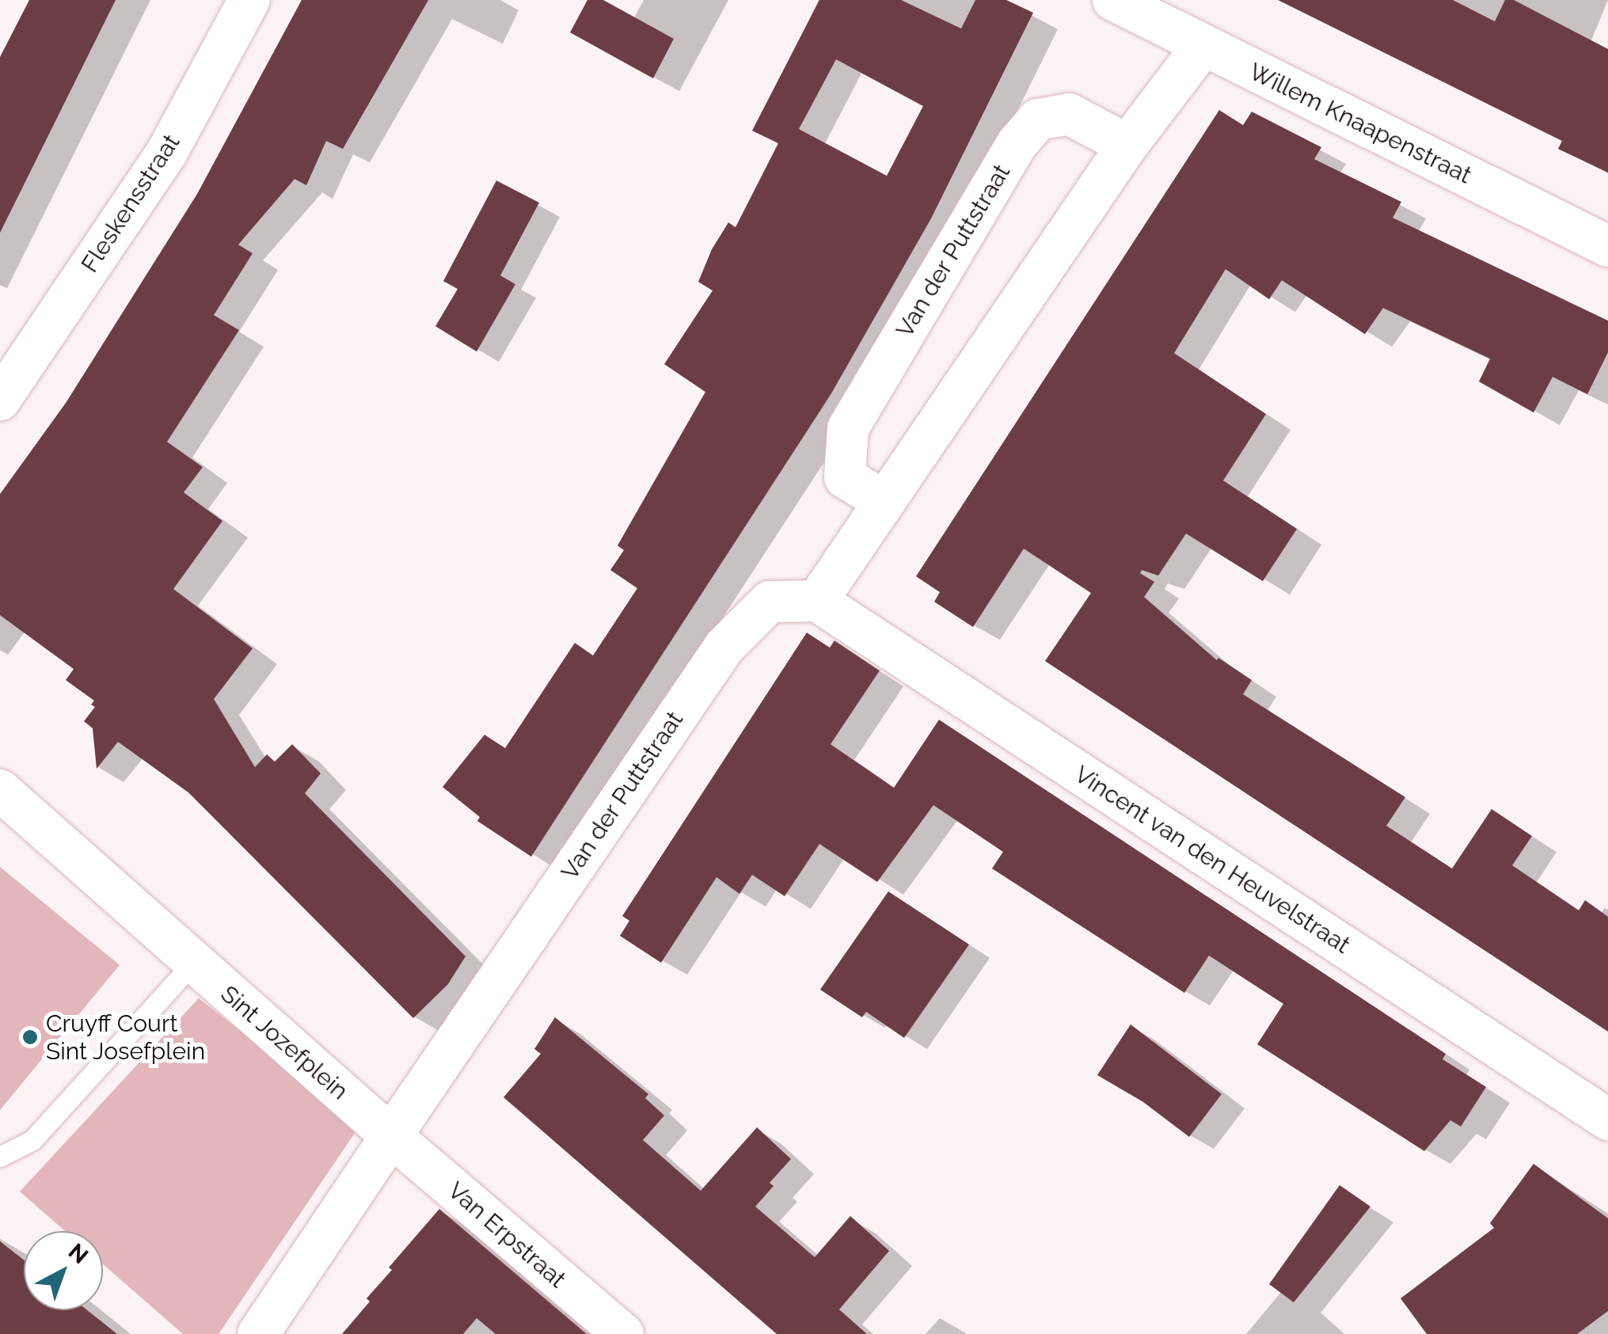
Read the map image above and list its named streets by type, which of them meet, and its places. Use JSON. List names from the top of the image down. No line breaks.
{"streets":{"street":["Willem Knaapenstraat","Fleskensstraat","Van der Puttstraat","Vincent van den Heuvelstraat","Sint Jozefplein","Van Erpstraat"]},"crossings":[["Van der Puttstraat","Vincent van den Heuvelstraat"],["Van der Puttstraat","Sint Jozefplein"],["Van der Puttstraat","Van Erpstraat"],["Sint Jozefplein","Van Erpstraat"]],"places":["Cruyff Court Sint Josefplein"],"north":"top right"}
